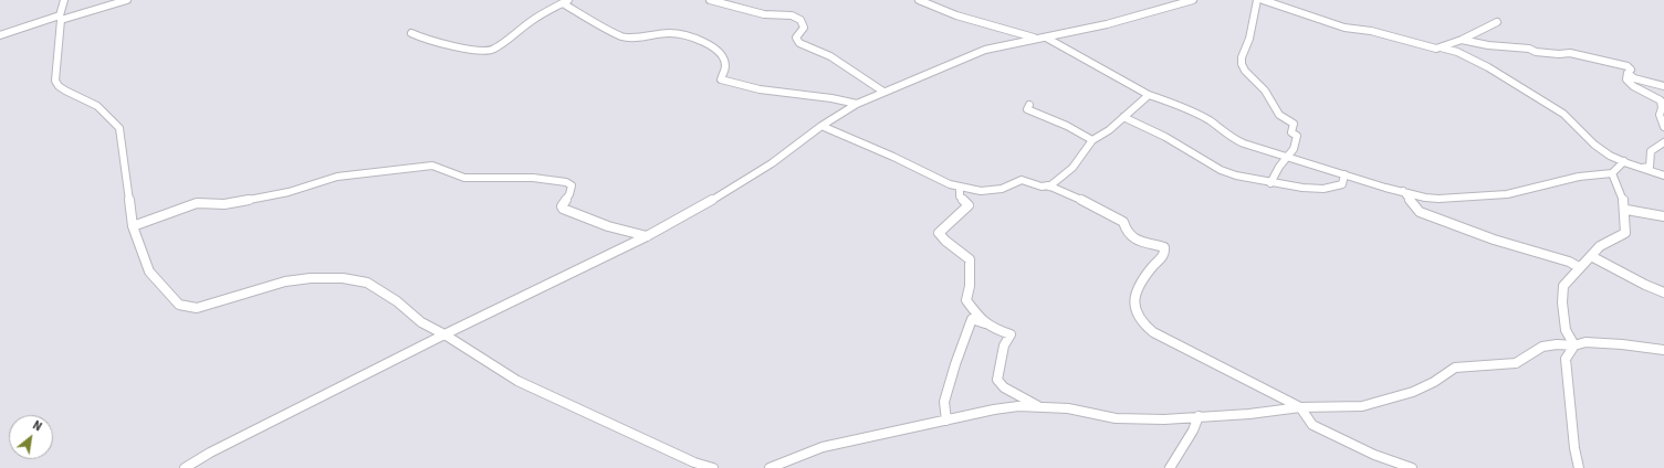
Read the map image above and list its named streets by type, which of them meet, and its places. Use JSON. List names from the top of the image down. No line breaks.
{"north":"top right"}
